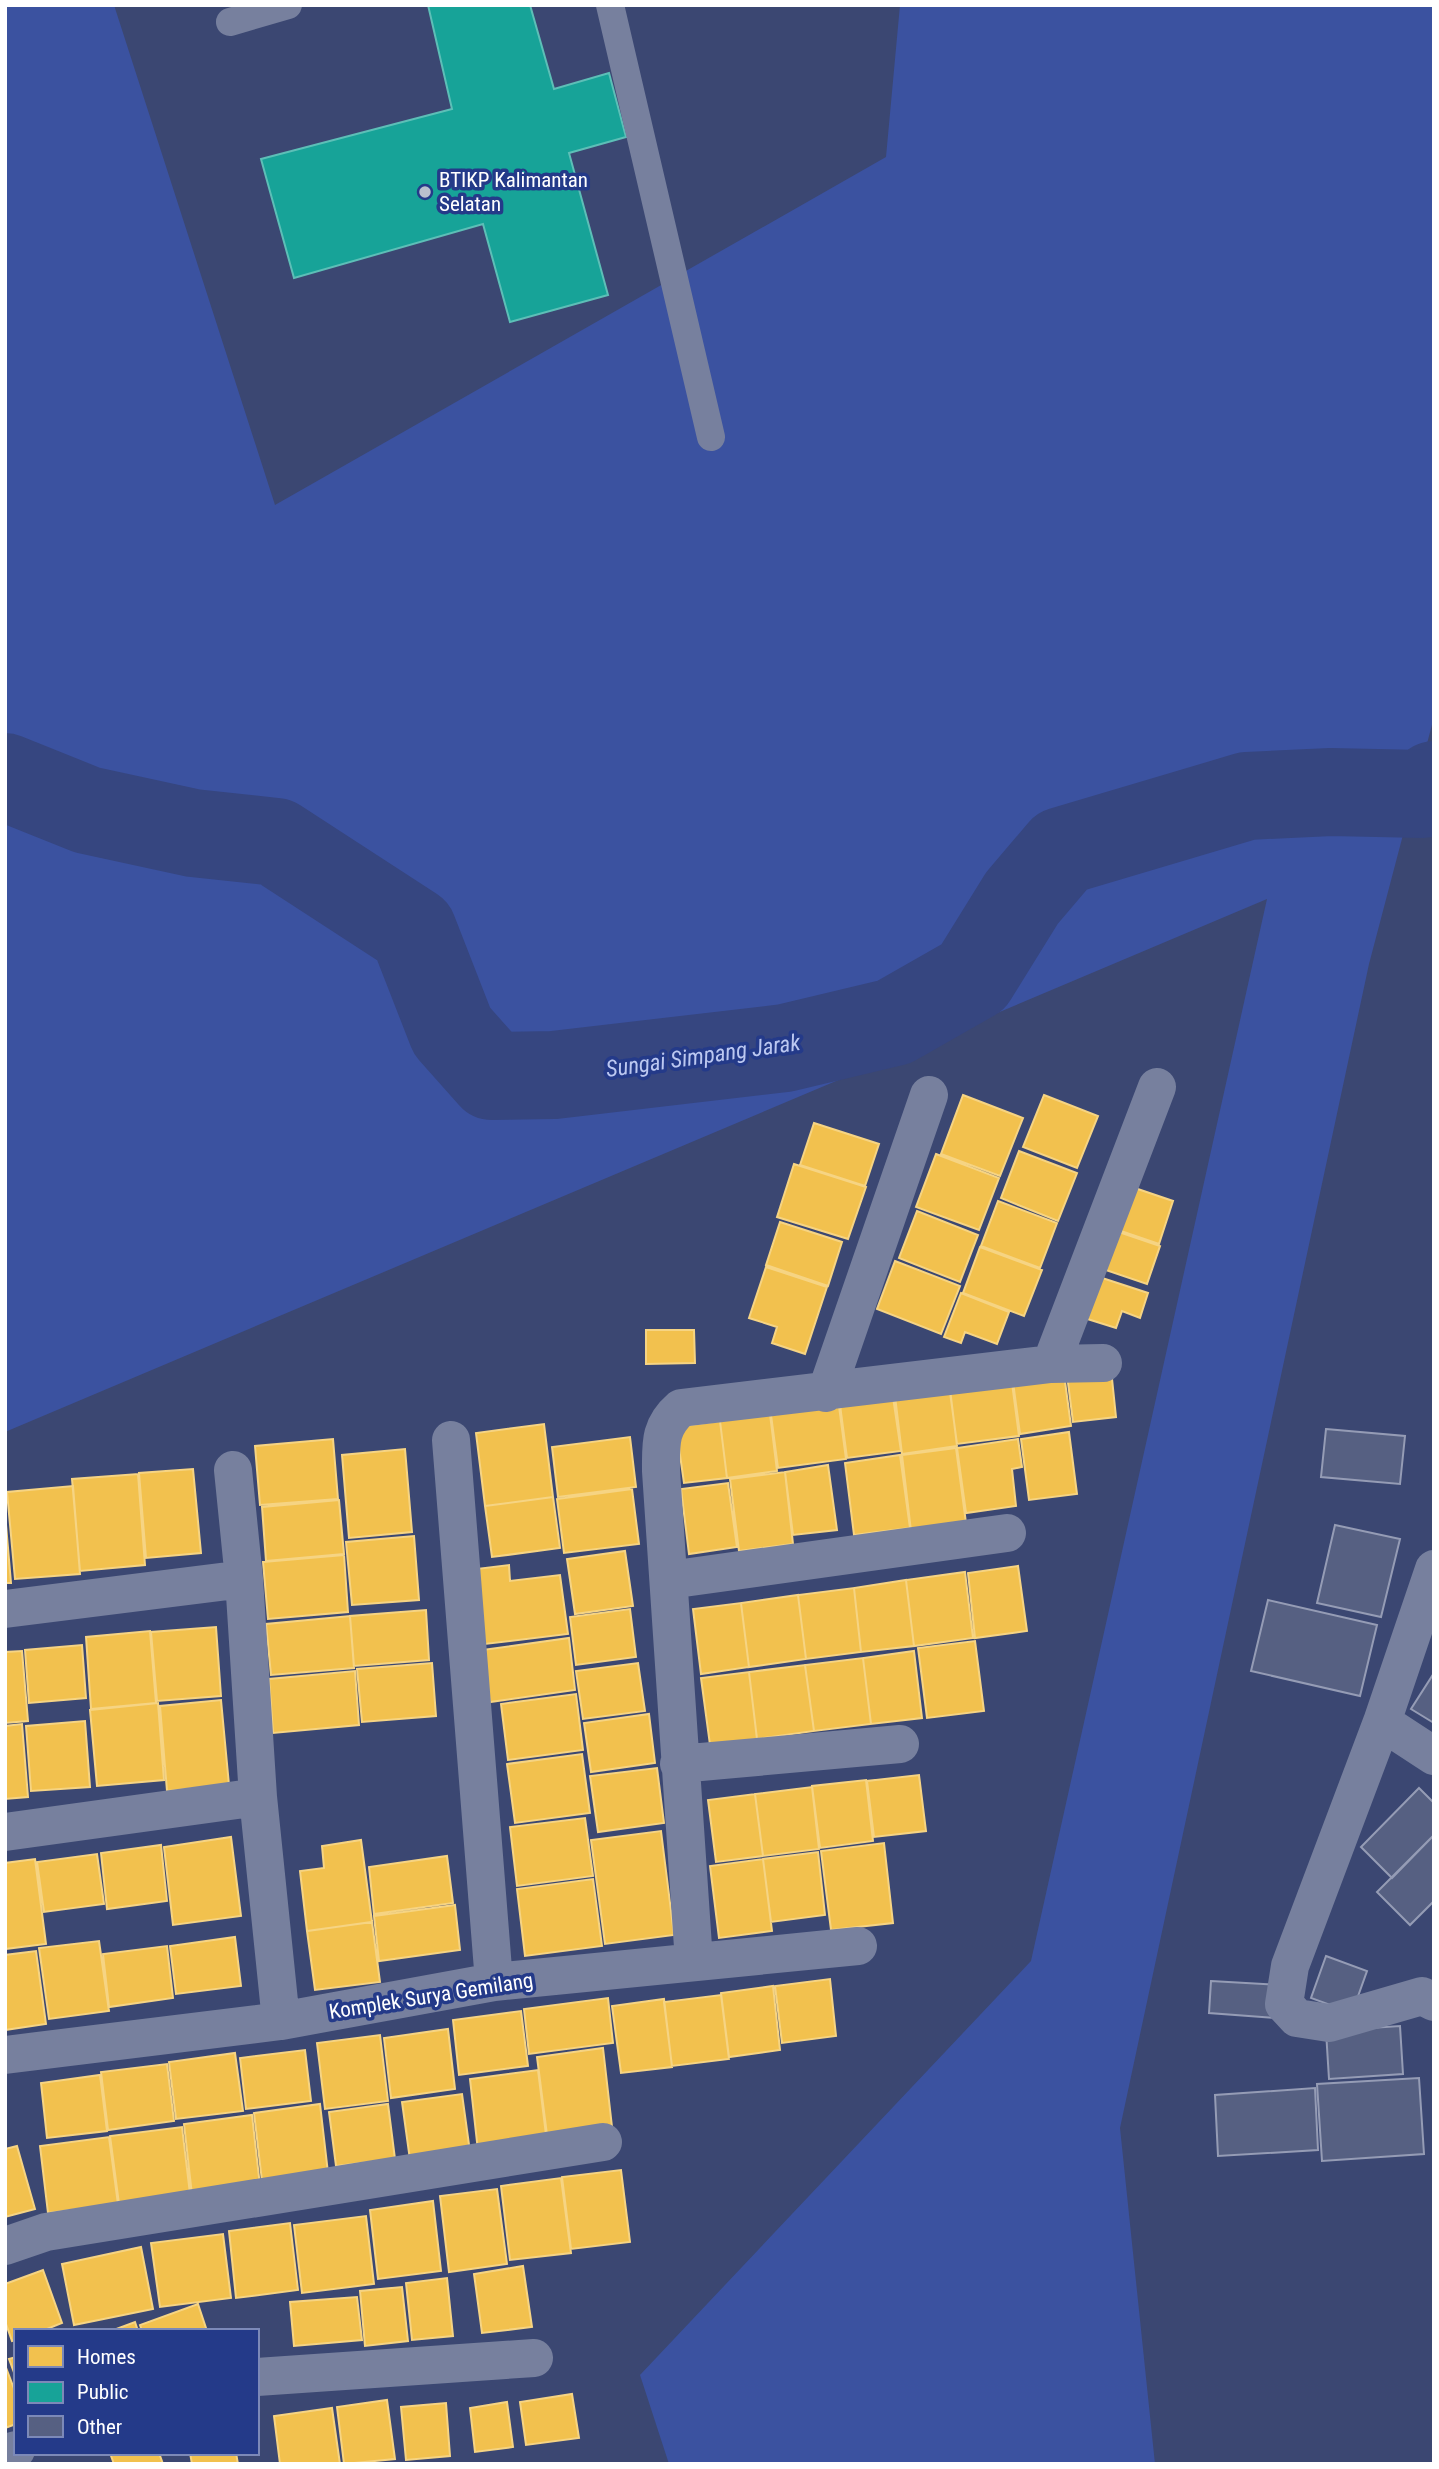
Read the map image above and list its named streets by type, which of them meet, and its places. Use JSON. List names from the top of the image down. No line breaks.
{"streets":{"street":["Komplek Surya Gemilang"]},"water":["Sungai Simpang Jarak"],"places":["BTIKP Kalimantan Selatan"],"legend":["Homes","Public","Other"]}
